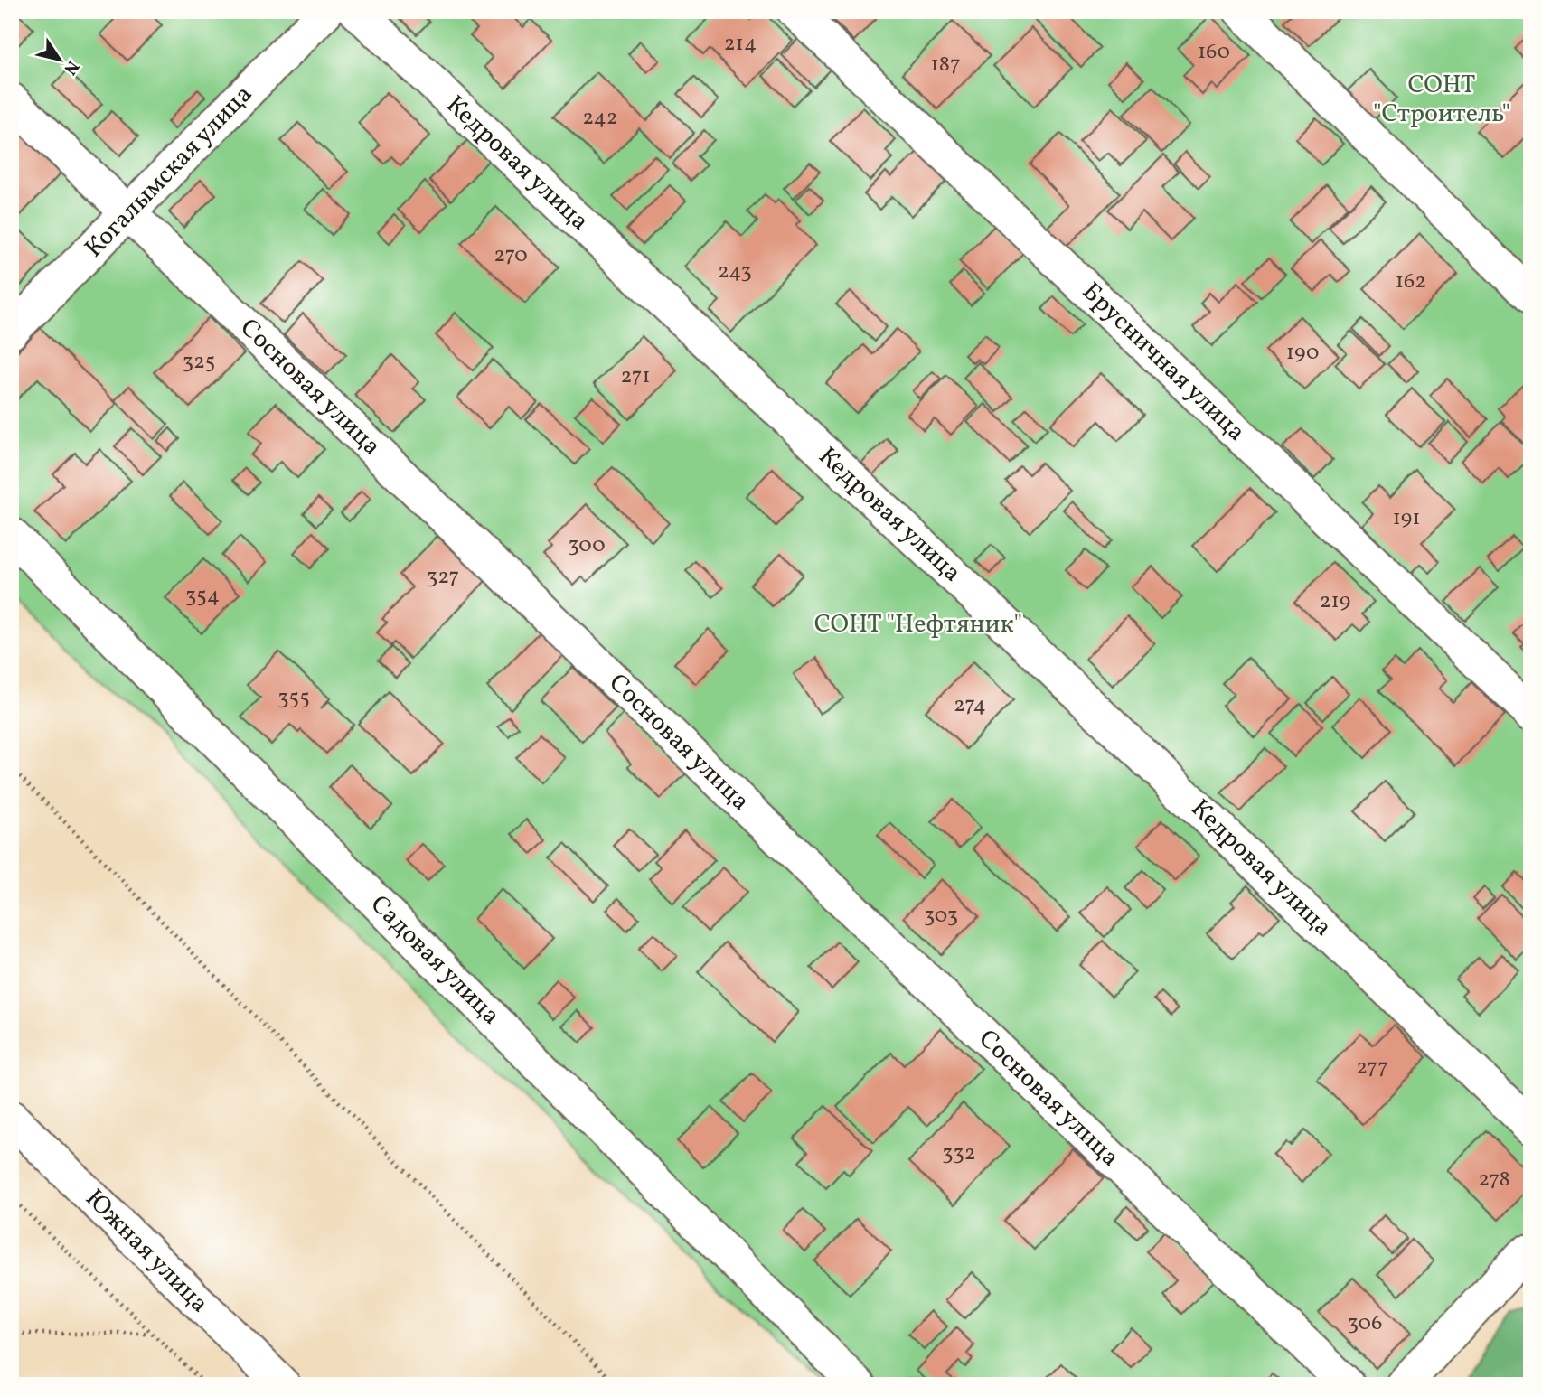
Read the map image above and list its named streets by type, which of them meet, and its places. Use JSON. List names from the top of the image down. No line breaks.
{"streets":{"street":["Кедровая улица","Когалымская улица","Брусничная улица","Сосновая улица","Садовая улица","Южная улица"]},"crossings":[["Когалымская улица","Сосновая улица"]],"parks":["СОНТ \"Строитель\"","СОНТ \"Нефтяник\""],"house_numbers":["214","160","187","242","270","243","162","190","325","271","191","300","327","354","219","355","274","303","277","332","278","306"],"north":"bottom right"}
